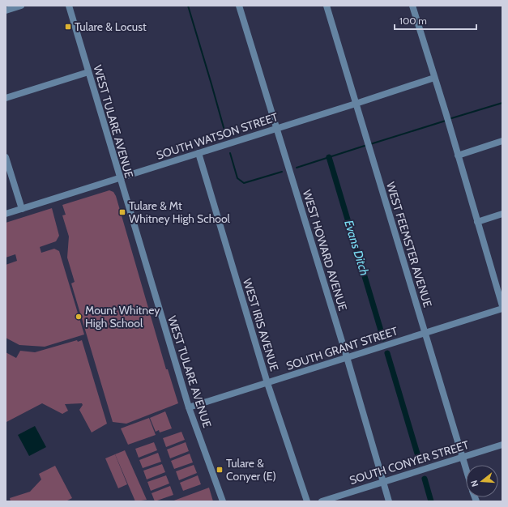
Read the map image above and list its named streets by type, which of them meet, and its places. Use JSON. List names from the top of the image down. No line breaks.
{"streets":{"street":["WEST TULARE AVENUE","SOUTH WATSON STREET","WEST FEEMSTER AVENUE","WEST HOWARD AVENUE","WEST IRIS AVENUE","SOUTH GRANT STREET","SOUTH CONYER STREET"]},"crossings":[["WEST TULARE AVENUE","SOUTH WATSON STREET"],["WEST TULARE AVENUE","SOUTH GRANT STREET"],["SOUTH WATSON STREET","WEST FEEMSTER AVENUE"],["SOUTH WATSON STREET","WEST HOWARD AVENUE"],["SOUTH WATSON STREET","WEST IRIS AVENUE"],["WEST FEEMSTER AVENUE","SOUTH GRANT STREET"],["WEST FEEMSTER AVENUE","SOUTH CONYER STREET"],["WEST HOWARD AVENUE","SOUTH GRANT STREET"],["WEST HOWARD AVENUE","SOUTH CONYER STREET"],["WEST IRIS AVENUE","SOUTH GRANT STREET"]],"water":["Evans Ditch"],"places":{"transit":["Tulare & Locust","Tulare & Mt Whitney High School","Tulare & Conyer (E)"],"other":["Mount Whitney High School"]},"scale_bar":"100 m","north":"left"}
